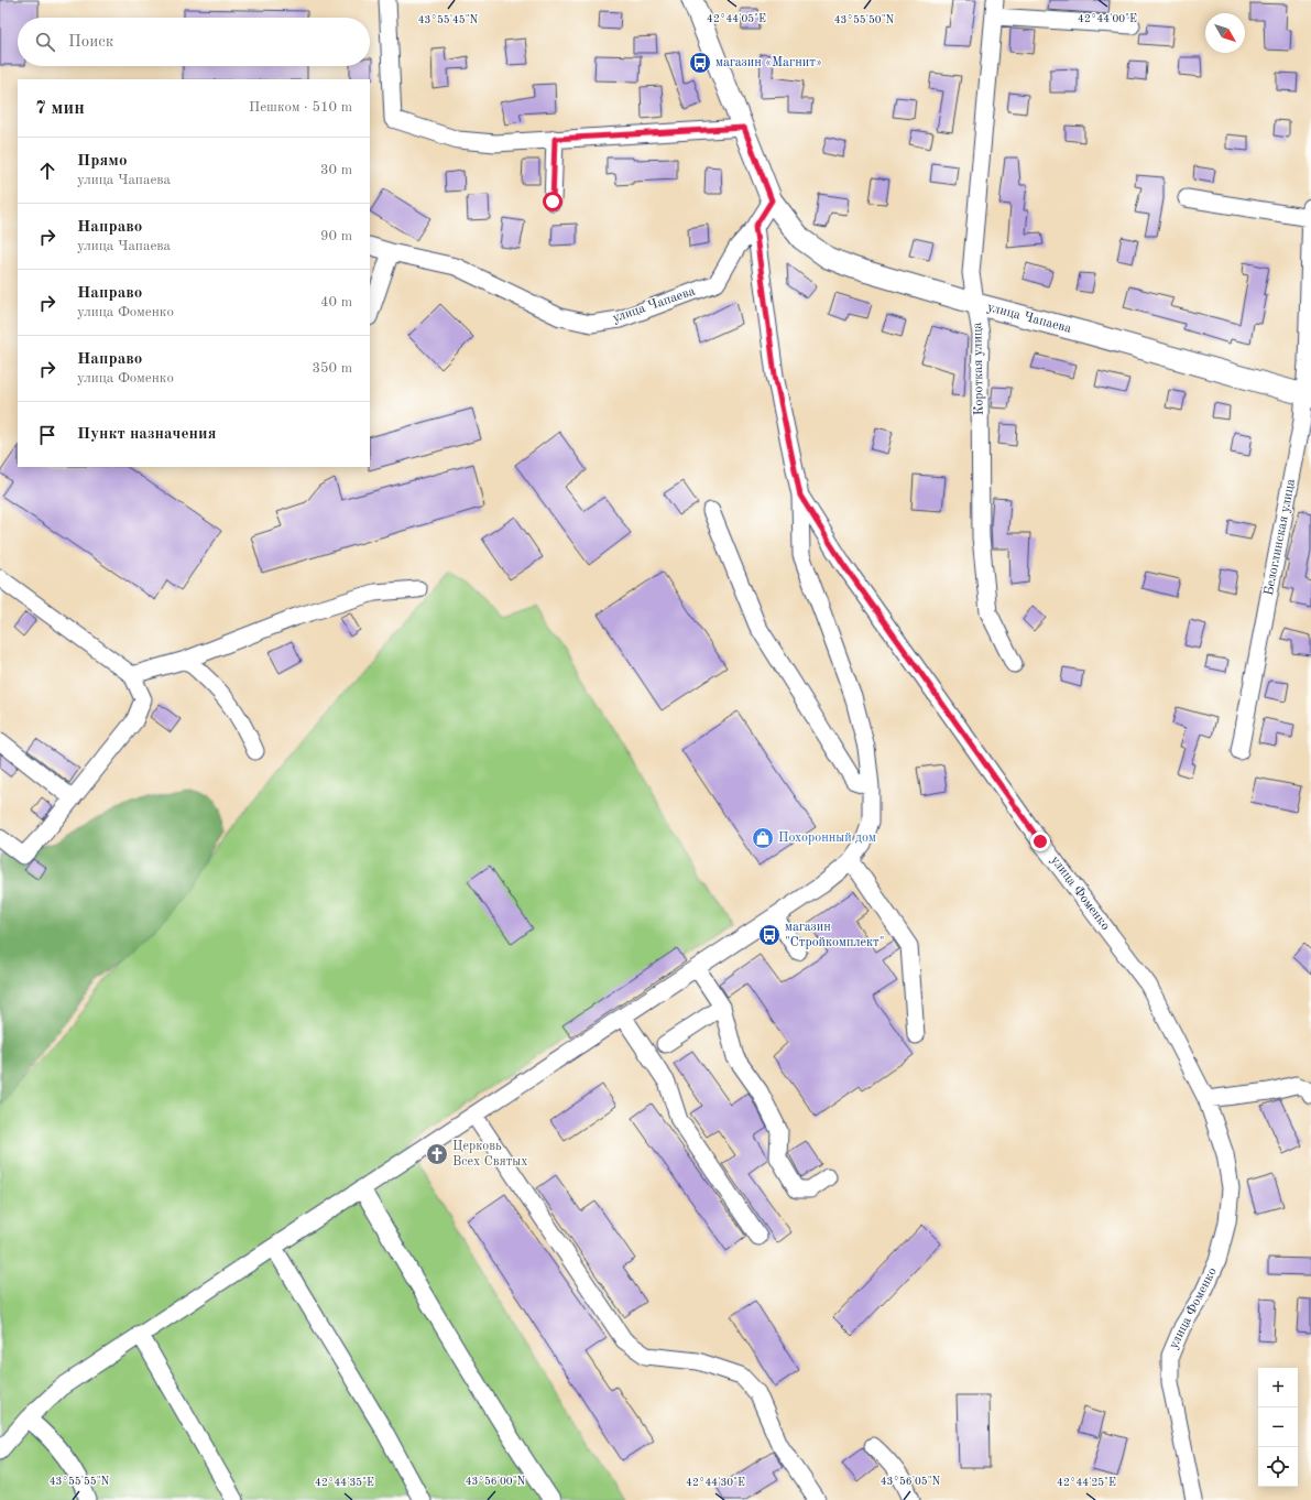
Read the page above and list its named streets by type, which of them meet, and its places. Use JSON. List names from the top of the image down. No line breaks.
{"streets":{"main road":["улица Чапаева"],"street":["Короткая улица","Белоглинская улица","улица Фоменко"]},"crossings":[["улица Чапаева","Короткая улица"],["улица Чапаева","Белоглинская улица"],["улица Чапаева","улица Фоменко"]],"places":{"bus stop":["магазин «Магнит»","магазин \"Стройкомплект\""],"shop":["Похоронный дом"],"church":["Церковь Всех Святых"]},"north":"bottom right","page":{"search":"Поиск","heading":["7 мин","Пешком · 510 m"],"list":[["Прямо","улица Чапаева","30 m"],["Направо","улица Чапаева","90 m"],["Направо","улица Фоменко","40 m"],["Направо","улица Фоменко","350 m"],"Пункт назначения"],"map_buttons":["+","−"]},"coordinates":["42°44'05\"E","42°44'00\"E","43°55'45\"N","43°55'50\"N","43°55'55\"N","43°56'00\"N","43°56'05\"N","42°44'35\"E","42°44'30\"E","42°44'25\"E"]}
